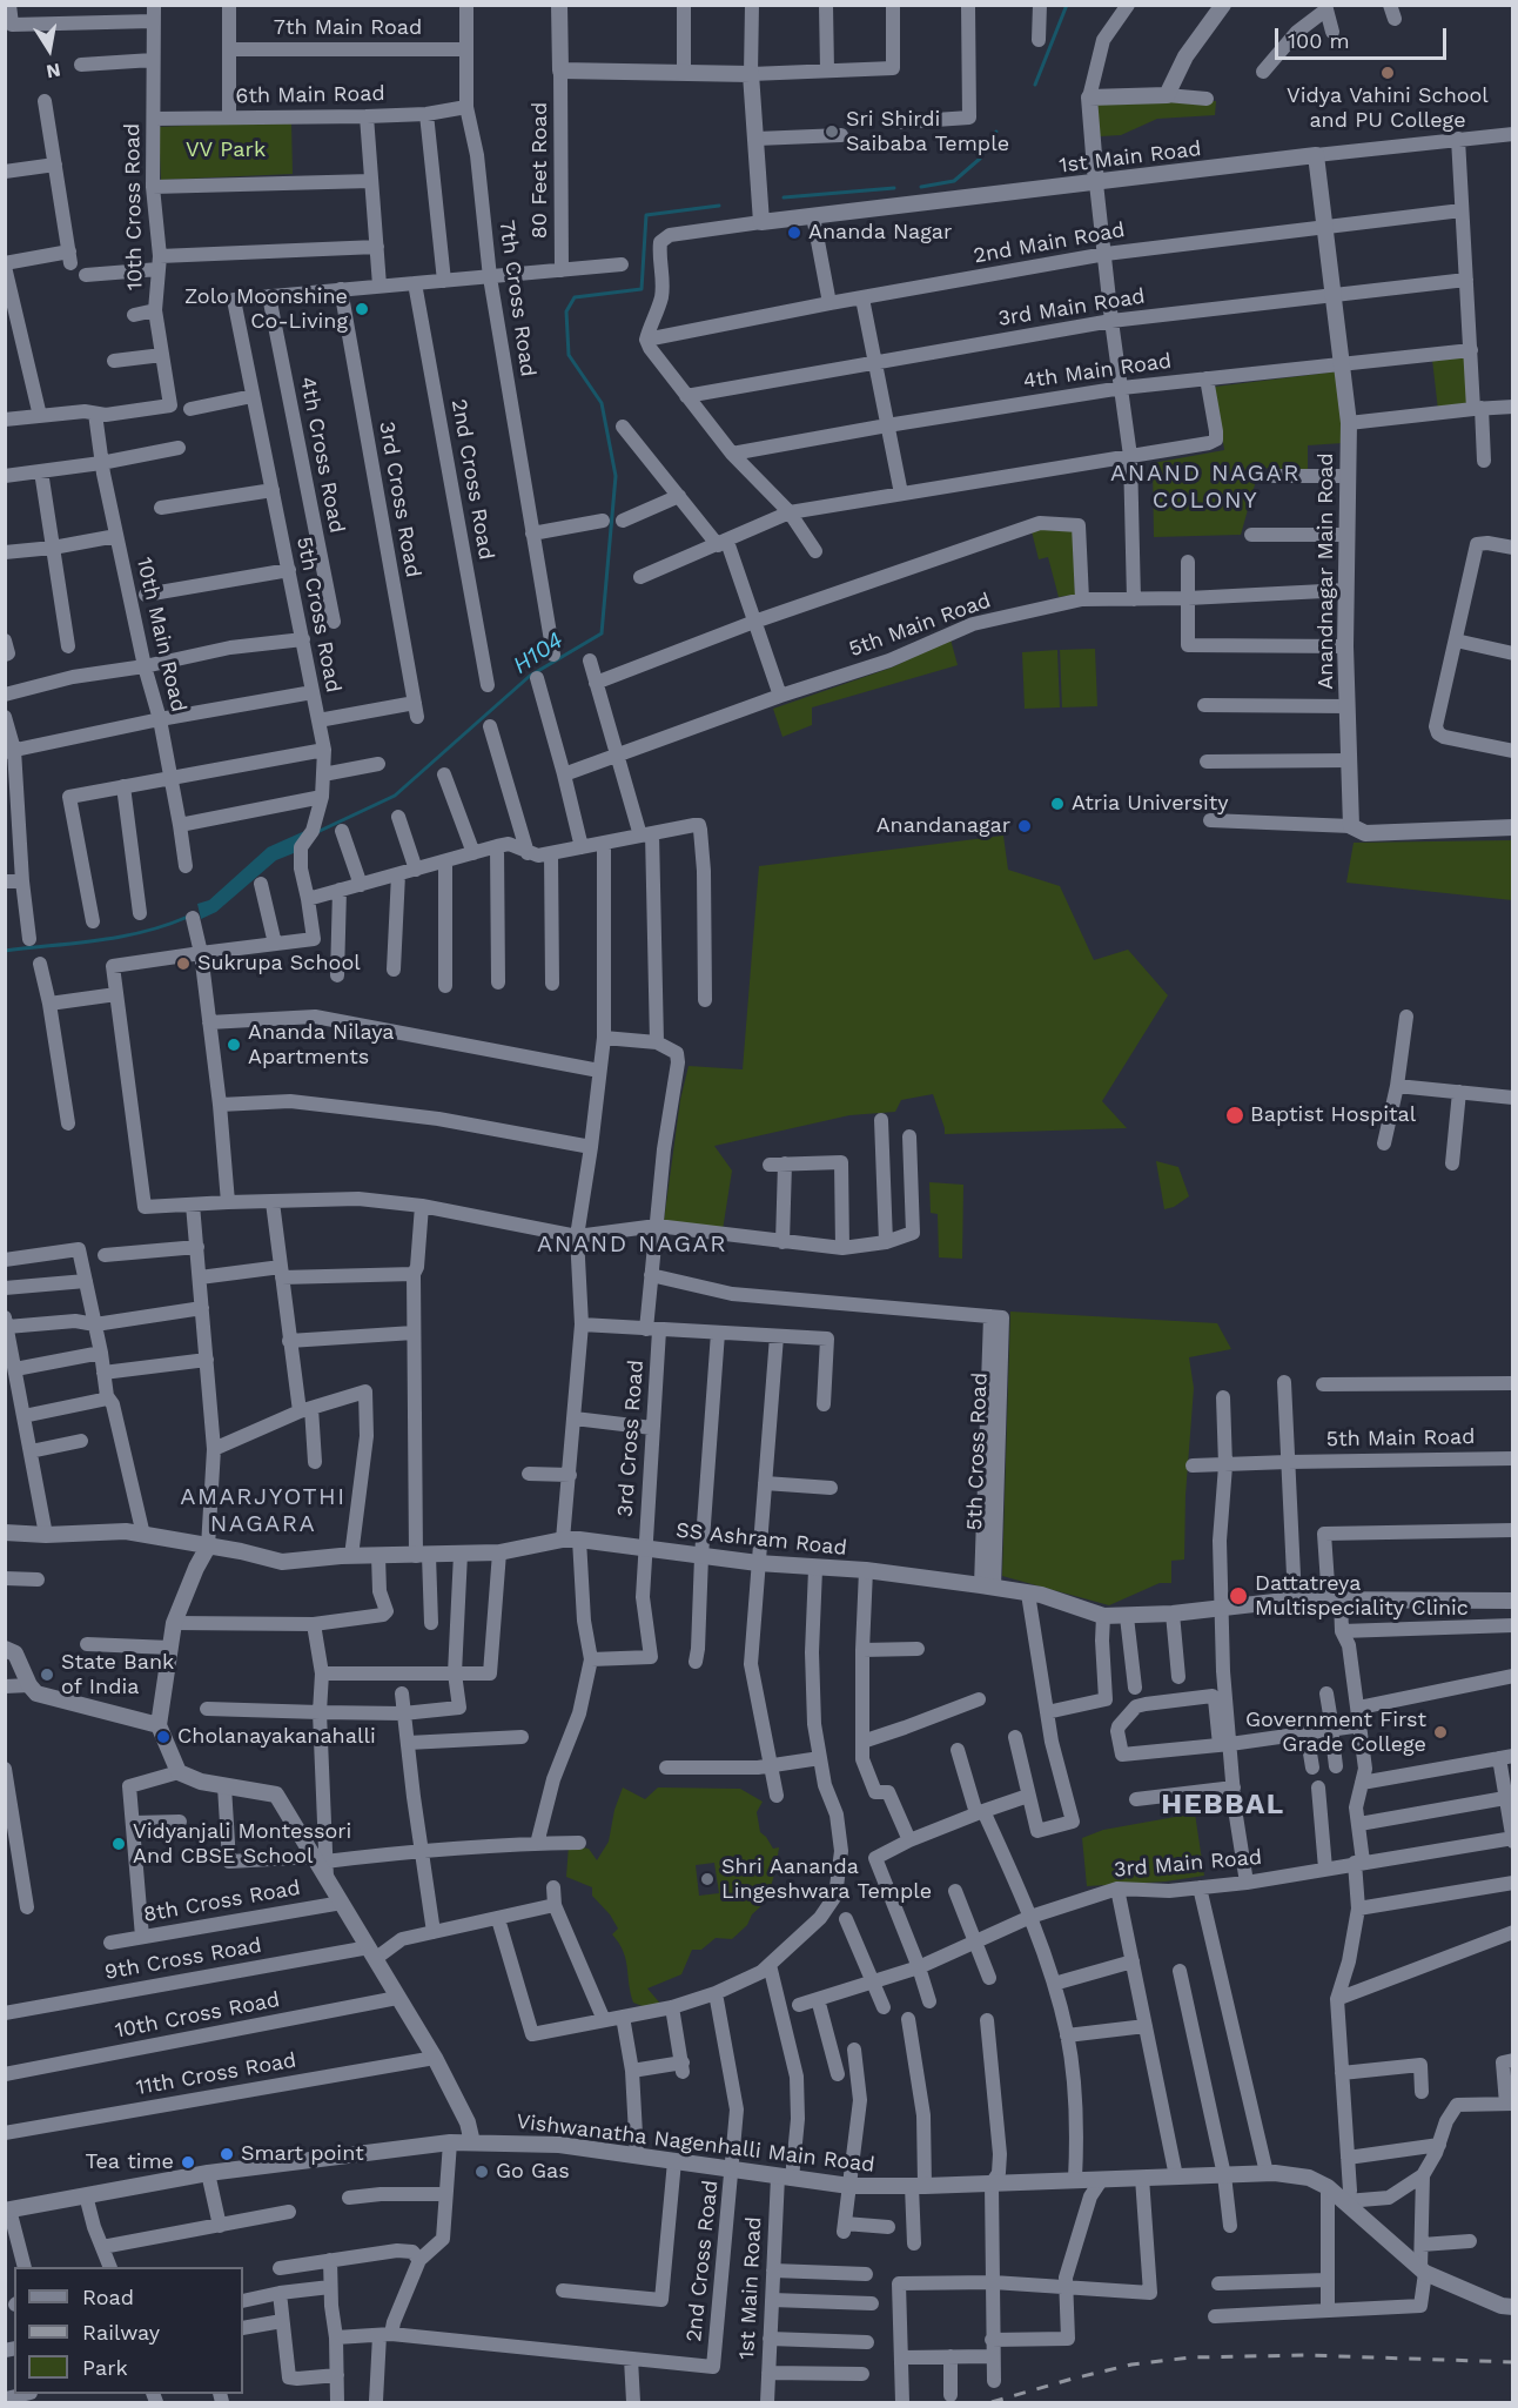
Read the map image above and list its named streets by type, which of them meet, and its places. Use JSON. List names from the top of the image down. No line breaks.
{"streets":{"street":["7th Main Road","6th Main Road","1st Main Road","80 Feet Road","10th Cross Road","2nd Main Road","7th Cross Road","3rd Main Road","4th Main Road","4th Cross Road","2nd Cross Road","3rd Cross Road","Anandnagar Main Road","5th Cross Road","5th Main Road","10th Main Road","SS Ashram Road","8th Cross Road","9th Cross Road","11th Cross Road","Vishwanatha Nagenhalli Main Road"]},"crossings":[["7th Main Road","7th Cross Road"],["6th Main Road","10th Cross Road"],["6th Main Road","7th Cross Road"],["1st Main Road","Anandnagar Main Road"],["1st Main Road","Vishwanatha Nagenhalli Main Road"],["10th Cross Road","10th Main Road"],["2nd Main Road","Anandnagar Main Road"],["3rd Main Road","Anandnagar Main Road"],["4th Main Road","Anandnagar Main Road"],["4th Cross Road","5th Cross Road"],["2nd Cross Road","Vishwanatha Nagenhalli Main Road"],["3rd Cross Road","5th Cross Road"],["3rd Cross Road","SS Ashram Road"],["Anandnagar Main Road","5th Main Road"],["5th Cross Road","SS Ashram Road"]],"districts":["ANAND NAGAR COLONY","ANAND NAGAR","AMARJYOTHI NAGARA","HEBBAL"],"water":["H104"],"parks":["VV Park"],"places":["Vidya Vahini School and PU College","Sri Shirdi Saibaba Temple","Ananda Nagar","Zolo Moonshine Co-Living","Atria University","Anandanagar","Sukrupa School","Ananda Nilaya Apartments","Baptist Hospital","Dattatreya Multispeciality Clinic","State Bank of India","Government First Grade College","Cholanayakanahalli","Vidyanjali Montessori And CBSE School","Shri Aananda Lingeshwara Temple","Smart point","Tea time","Go Gas"],"legend":["Road","Railway","Park"],"scale_bar":"100 m","north":"bottom"}
